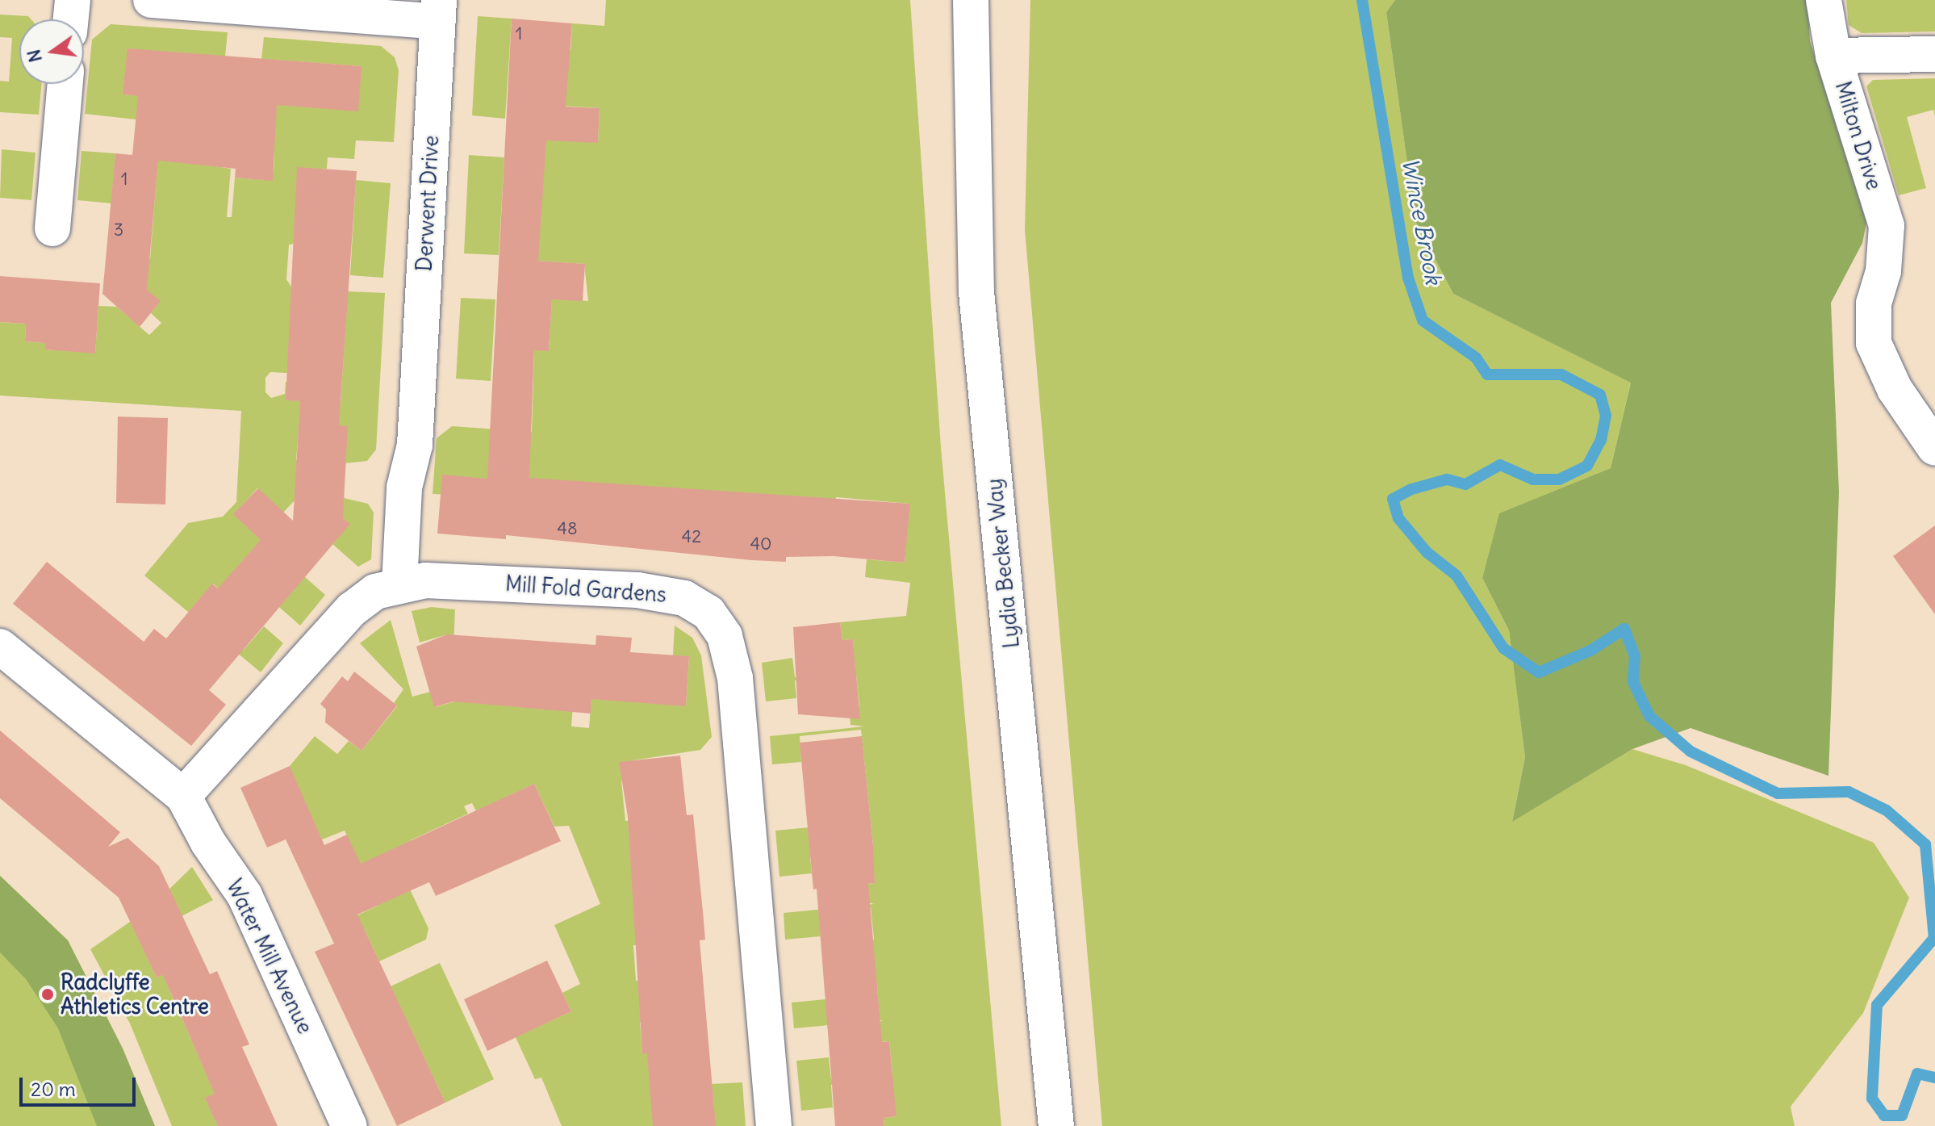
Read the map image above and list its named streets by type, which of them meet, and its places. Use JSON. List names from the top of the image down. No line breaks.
{"streets":{"street":["Milton Drive","Derwent Drive","Lydia Becker Way","Mill Fold Gardens","Water Mill Avenue"]},"crossings":[["Derwent Drive","Mill Fold Gardens"],["Mill Fold Gardens","Water Mill Avenue"]],"water":["Wince Brook"],"places":["Radclyffe Athletics Centre"],"house_numbers":["1","1","3","48","42","40"],"scale_bar":"20 m","north":"left"}
